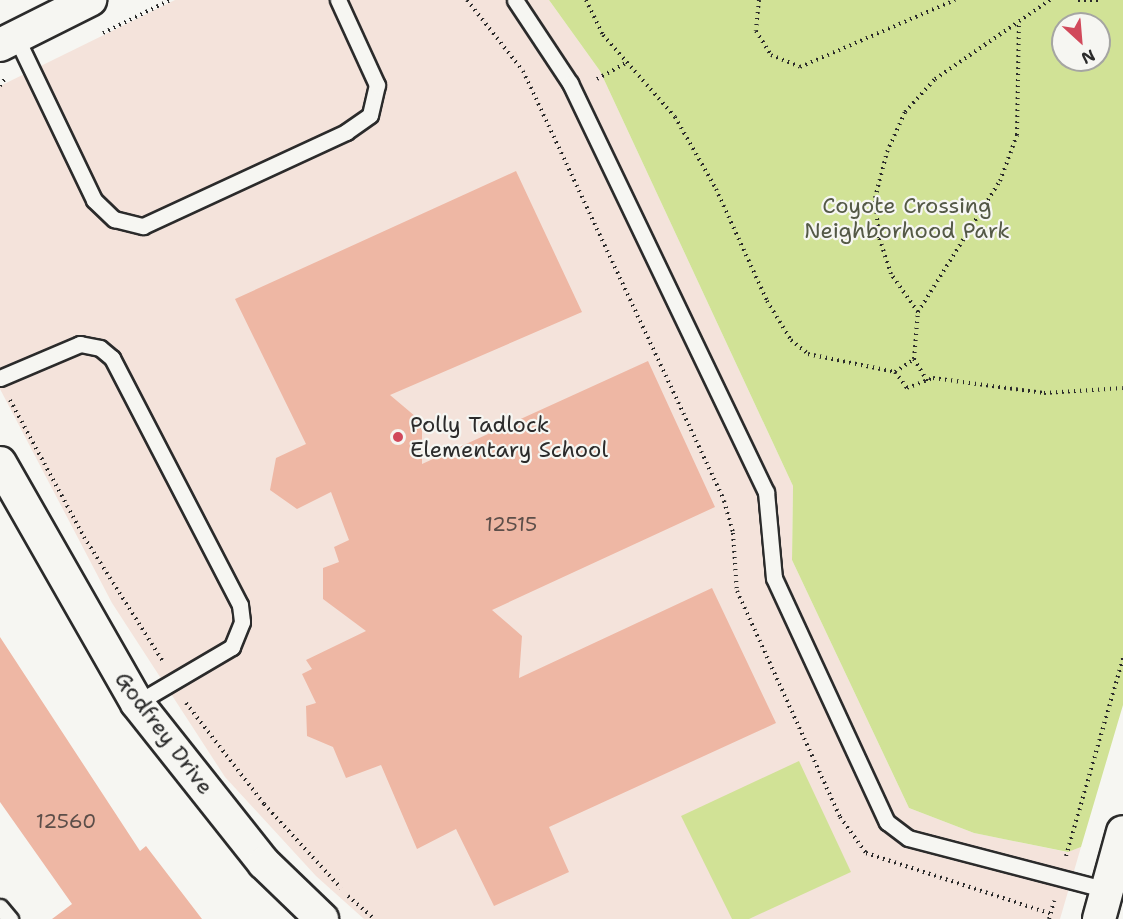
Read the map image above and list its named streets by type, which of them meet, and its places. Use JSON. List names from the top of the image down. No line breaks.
{"streets":{"street":["Godfrey Drive"]},"parks":["Coyote Crossing Neighborhood Park"],"places":["Polly Tadlock Elementary School"],"house_numbers":["12515","12560"],"north":"bottom right"}
